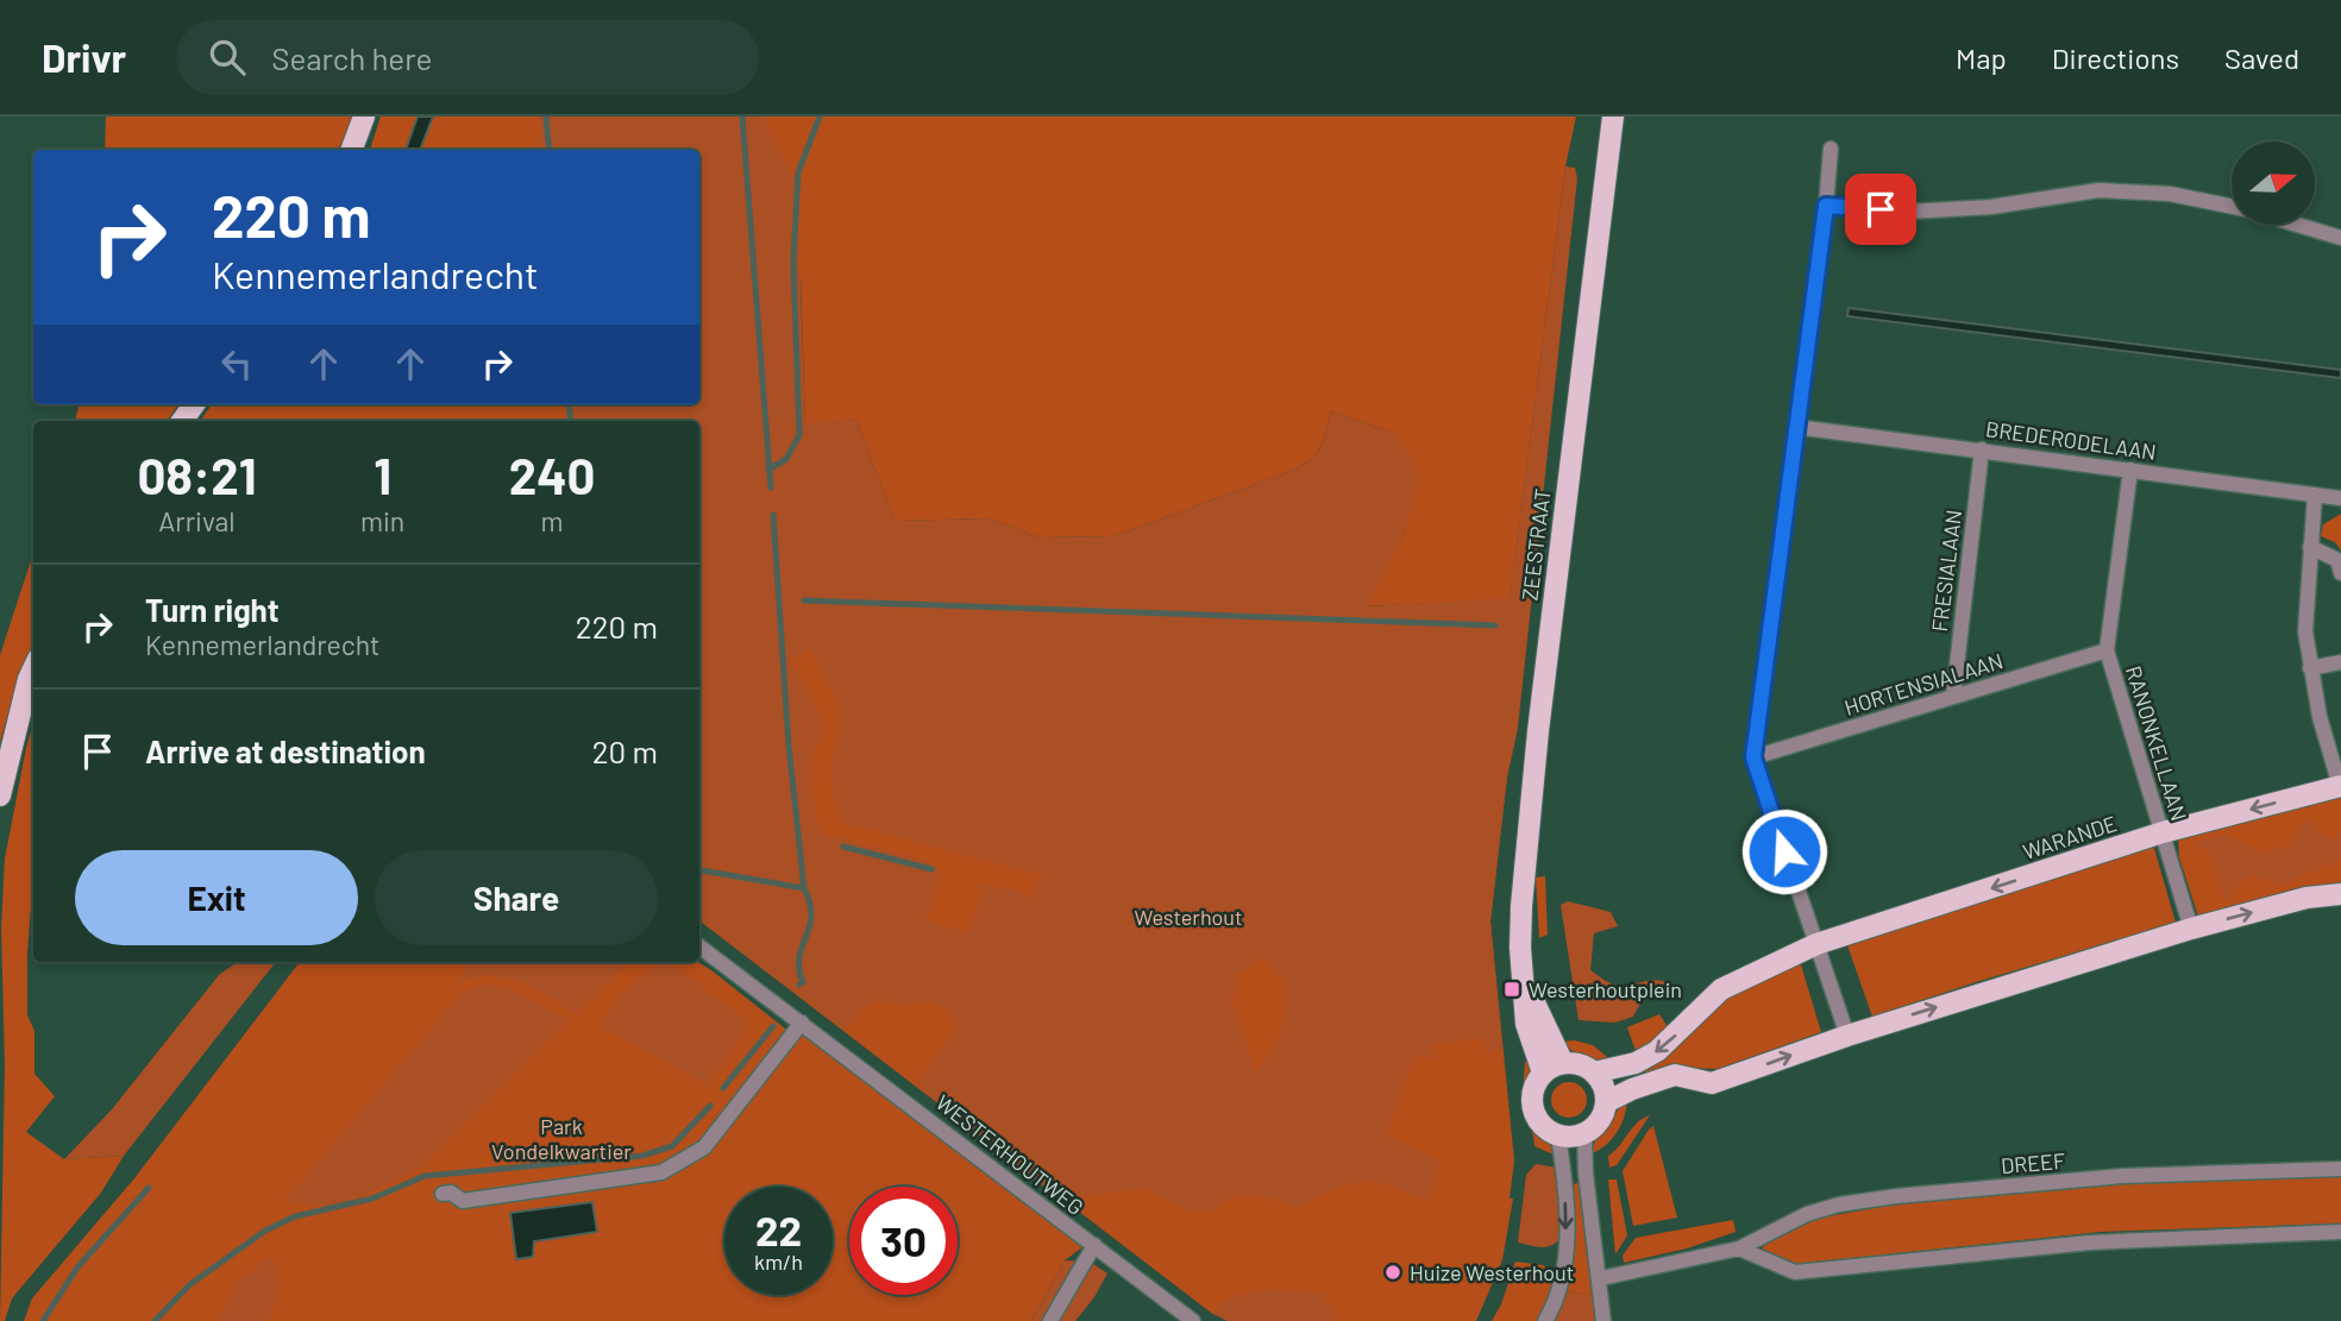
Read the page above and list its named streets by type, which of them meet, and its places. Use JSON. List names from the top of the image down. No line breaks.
{"streets":{"main road":["ZEESTRAAT","WARANDE"],"street":["BREDERODELAAN","FRESIALAAN","HORTENSIALAAN","RANONKELLAAN","WESTERHOUTWEG","DREEF"]},"crossings":[["BREDERODELAAN","FRESIALAAN"],["BREDERODELAAN","RANONKELLAAN"],["ZEESTRAAT","WARANDE"],["FRESIALAAN","HORTENSIALAAN"],["HORTENSIALAAN","RANONKELLAAN"],["RANONKELLAAN","WARANDE"]],"parks":["Westerhout","Park Vondelkwartier"],"places":{"transit":["Westerhoutplein"],"other":["Huize Westerhout"]},"north":"right","page":{"header":"Drivr","search":"Search here","nav":["Map","Directions","Saved"],"turn":["220 m","Kennemerlandrecht"],"eta":["08:21","Arrival","1","min","240","m"],"list":[{"name":"Turn right","note":"Kennemerlandrecht","value":"220 m"},{"name":"Arrive at destination","value":"20 m"}],"buttons":["Exit","Share"],"speed":"22 km/h","limit":"30"}}
